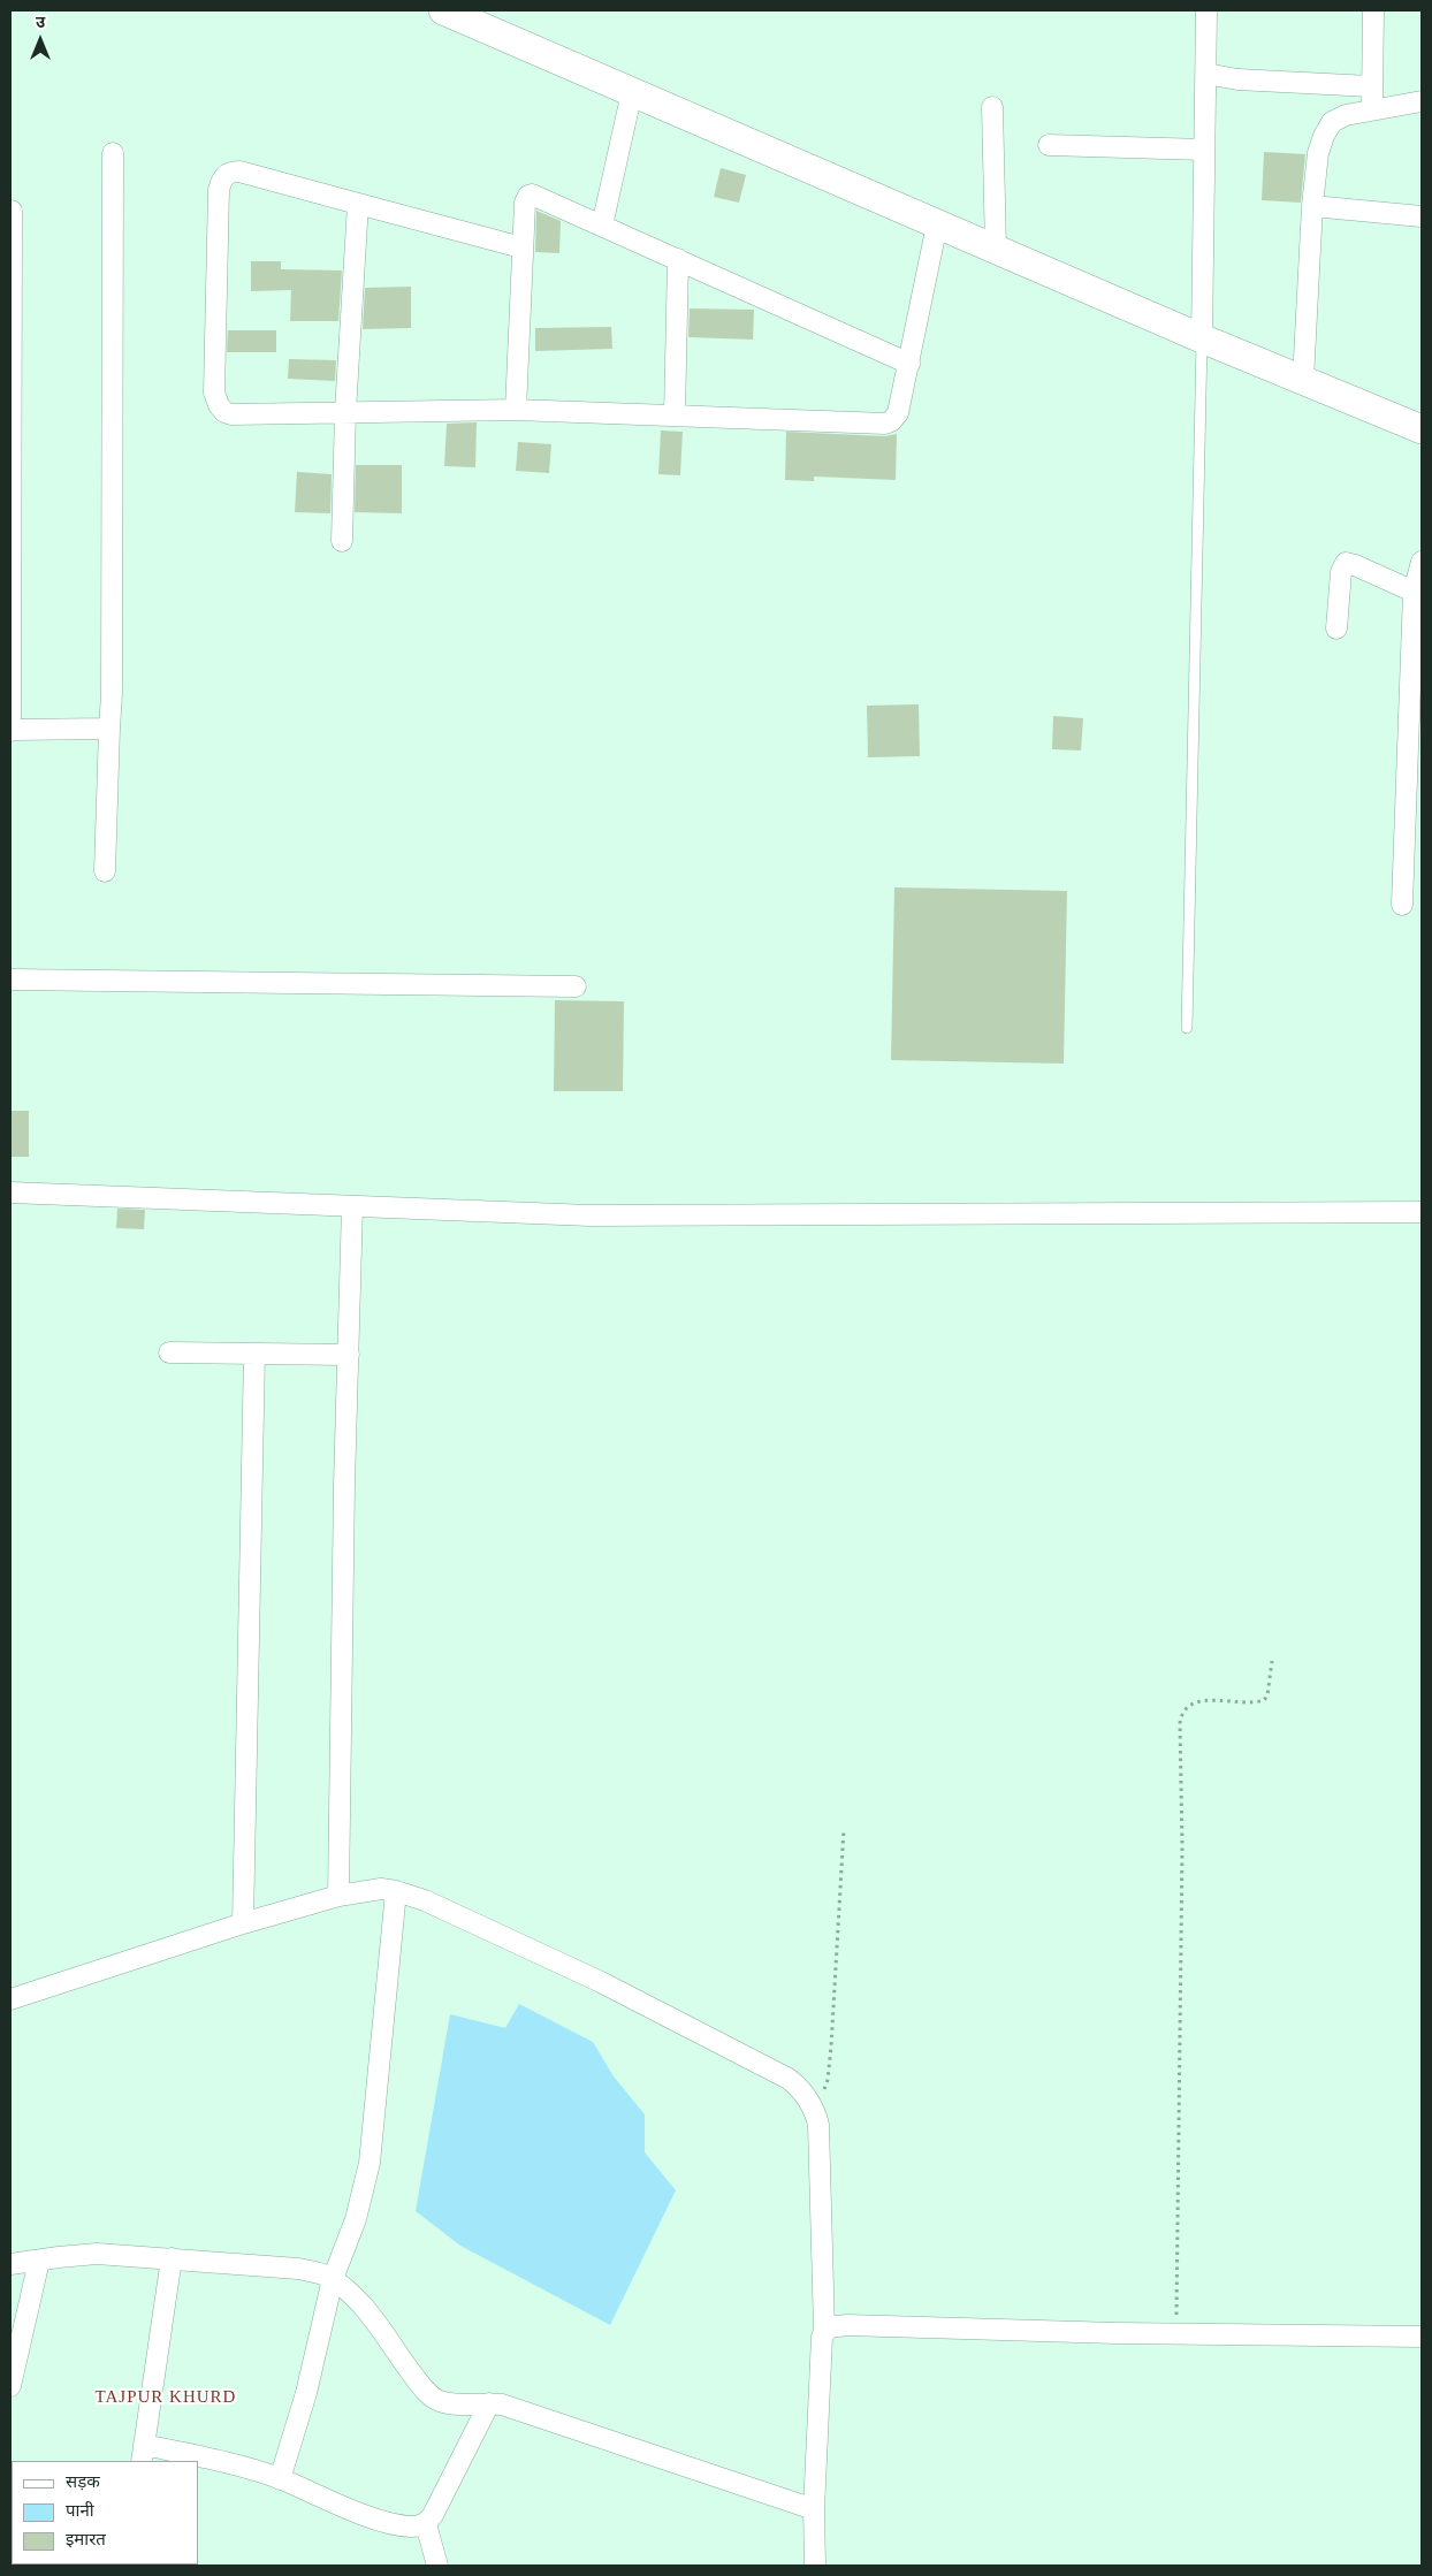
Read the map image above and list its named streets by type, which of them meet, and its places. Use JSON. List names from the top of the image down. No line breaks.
{"districts":["TAJPUR KHURD"],"legend":["सड़क","पानी","इमारत"],"north":"top"}
